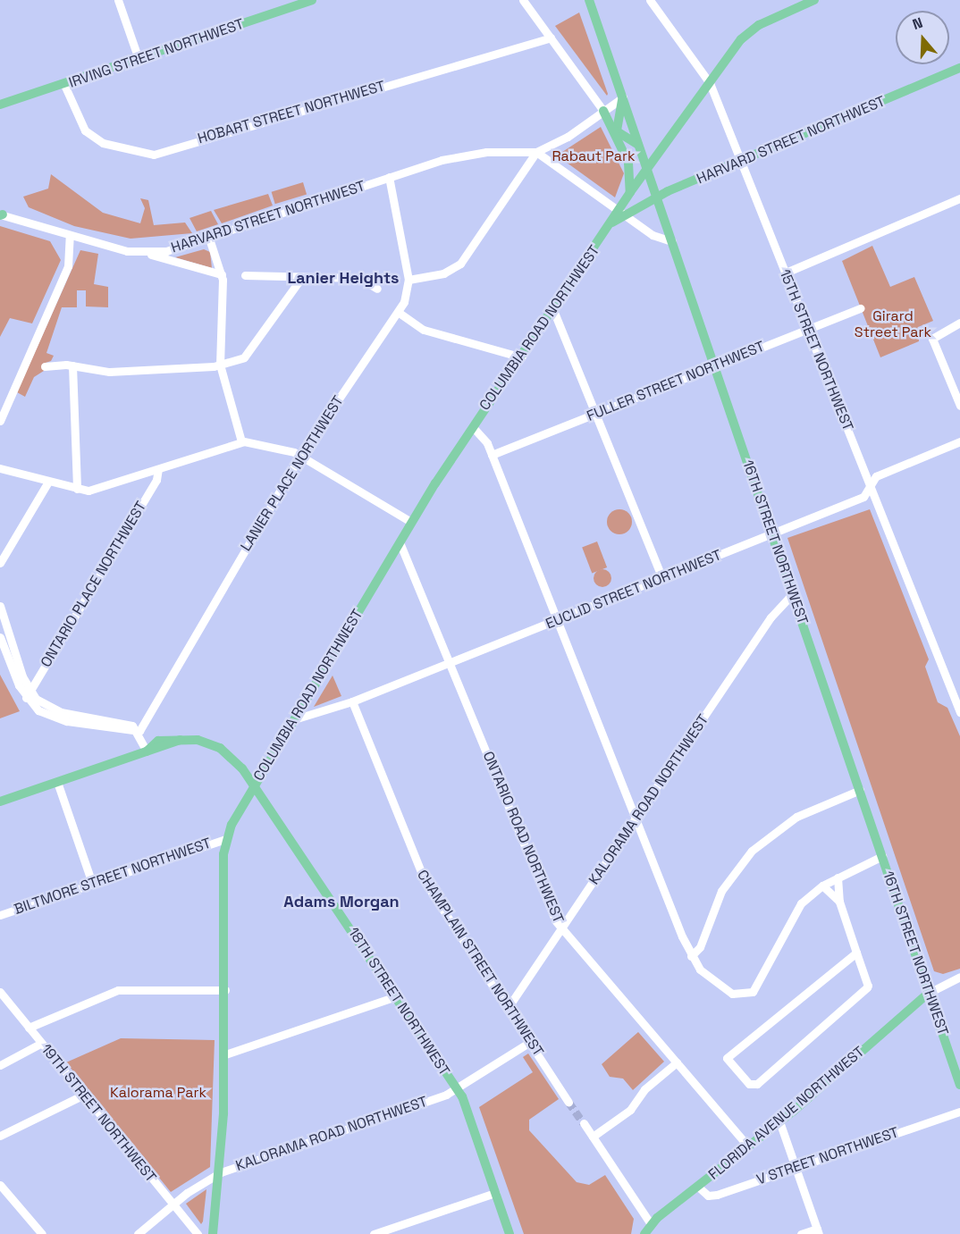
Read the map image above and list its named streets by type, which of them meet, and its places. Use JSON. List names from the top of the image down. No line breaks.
{"streets":{"main road":["IRVING STREET NORTHWEST","HARVARD STREET NORTHWEST","COLUMBIA ROAD NORTHWEST","16TH STREET NORTHWEST","18TH STREET NORTHWEST","FLORIDA AVENUE NORTHWEST"],"street":["HOBART STREET NORTHWEST","15TH STREET NORTHWEST","FULLER STREET NORTHWEST","LANIER PLACE NORTHWEST","ONTARIO PLACE NORTHWEST","EUCLID STREET NORTHWEST","KALORAMA ROAD NORTHWEST","ONTARIO ROAD NORTHWEST","BILTMORE STREET NORTHWEST","CHAMPLAIN STREET NORTHWEST","19TH STREET NORTHWEST","V STREET NORTHWEST"]},"crossings":[["IRVING STREET NORTHWEST","HOBART STREET NORTHWEST"],["HARVARD STREET NORTHWEST","COLUMBIA ROAD NORTHWEST"],["HARVARD STREET NORTHWEST","15TH STREET NORTHWEST"],["HARVARD STREET NORTHWEST","LANIER PLACE NORTHWEST"],["HARVARD STREET NORTHWEST","16TH STREET NORTHWEST"],["COLUMBIA ROAD NORTHWEST","EUCLID STREET NORTHWEST"],["COLUMBIA ROAD NORTHWEST","KALORAMA ROAD NORTHWEST"],["COLUMBIA ROAD NORTHWEST","ONTARIO ROAD NORTHWEST"],["COLUMBIA ROAD NORTHWEST","BILTMORE STREET NORTHWEST"],["COLUMBIA ROAD NORTHWEST","18TH STREET NORTHWEST"],["15TH STREET NORTHWEST","FULLER STREET NORTHWEST"],["15TH STREET NORTHWEST","EUCLID STREET NORTHWEST"],["FULLER STREET NORTHWEST","16TH STREET NORTHWEST"],["16TH STREET NORTHWEST","EUCLID STREET NORTHWEST"],["16TH STREET NORTHWEST","KALORAMA ROAD NORTHWEST"],["16TH STREET NORTHWEST","FLORIDA AVENUE NORTHWEST"],["EUCLID STREET NORTHWEST","ONTARIO ROAD NORTHWEST"],["EUCLID STREET NORTHWEST","CHAMPLAIN STREET NORTHWEST"],["KALORAMA ROAD NORTHWEST","ONTARIO ROAD NORTHWEST"],["KALORAMA ROAD NORTHWEST","CHAMPLAIN STREET NORTHWEST"],["KALORAMA ROAD NORTHWEST","18TH STREET NORTHWEST"],["KALORAMA ROAD NORTHWEST","19TH STREET NORTHWEST"],["ONTARIO ROAD NORTHWEST","FLORIDA AVENUE NORTHWEST"],["FLORIDA AVENUE NORTHWEST","V STREET NORTHWEST"]],"districts":["Lanier Heights","Adams Morgan"],"parks":["Rabaut Park","Girard Street Park","Kalorama Park"],"north":"top"}
